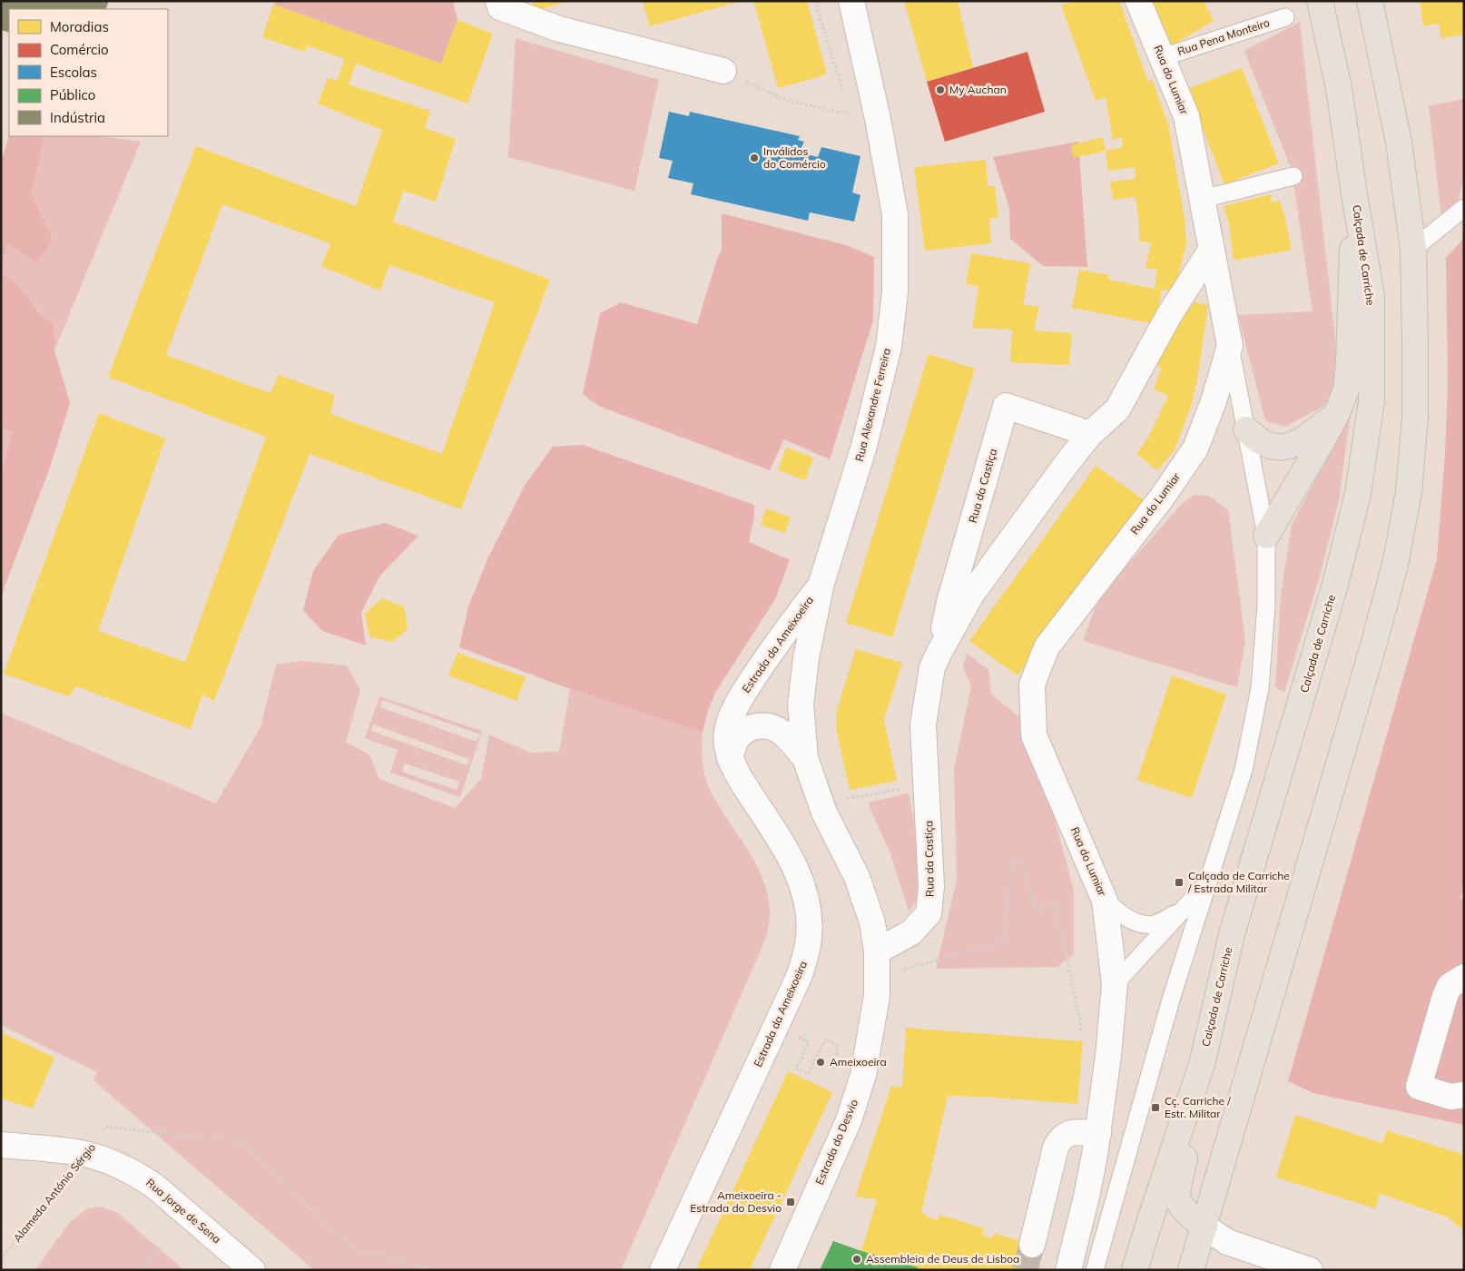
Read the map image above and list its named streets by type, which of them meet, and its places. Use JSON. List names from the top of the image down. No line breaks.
{"streets":{"highway":["Calçada de Carriche"],"street":["Rua do Lumiar","Rua Alexandre Ferreira","Rua da Castiça","Estrada da Ameixoeira","Estrada do Desvio","Rua Jorge de Sena"],"lane":["Rua Pena Monteiro"],"path":["Alameda António Sérgio"]},"crossings":[["Rua Pena Monteiro","Rua do Lumiar"],["Rua do Lumiar","Rua da Castiça"],["Rua Alexandre Ferreira","Estrada da Ameixoeira"],["Rua Alexandre Ferreira","Estrada do Desvio"],["Rua da Castiça","Estrada do Desvio"],["Alameda António Sérgio","Rua Jorge de Sena"]],"places":{"other":["My Auchan","Inválidos do Comércio","Ameixoeira","Assembleia de Deus de Lisboa"],"transit":["Calçada de Carriche / Estrada Militar","Cç. Carriche / Estr. Militar","Ameixoeira - Estrada do Desvio"]},"legend":["Moradias","Comércio","Escolas","Público","Indústria"]}
